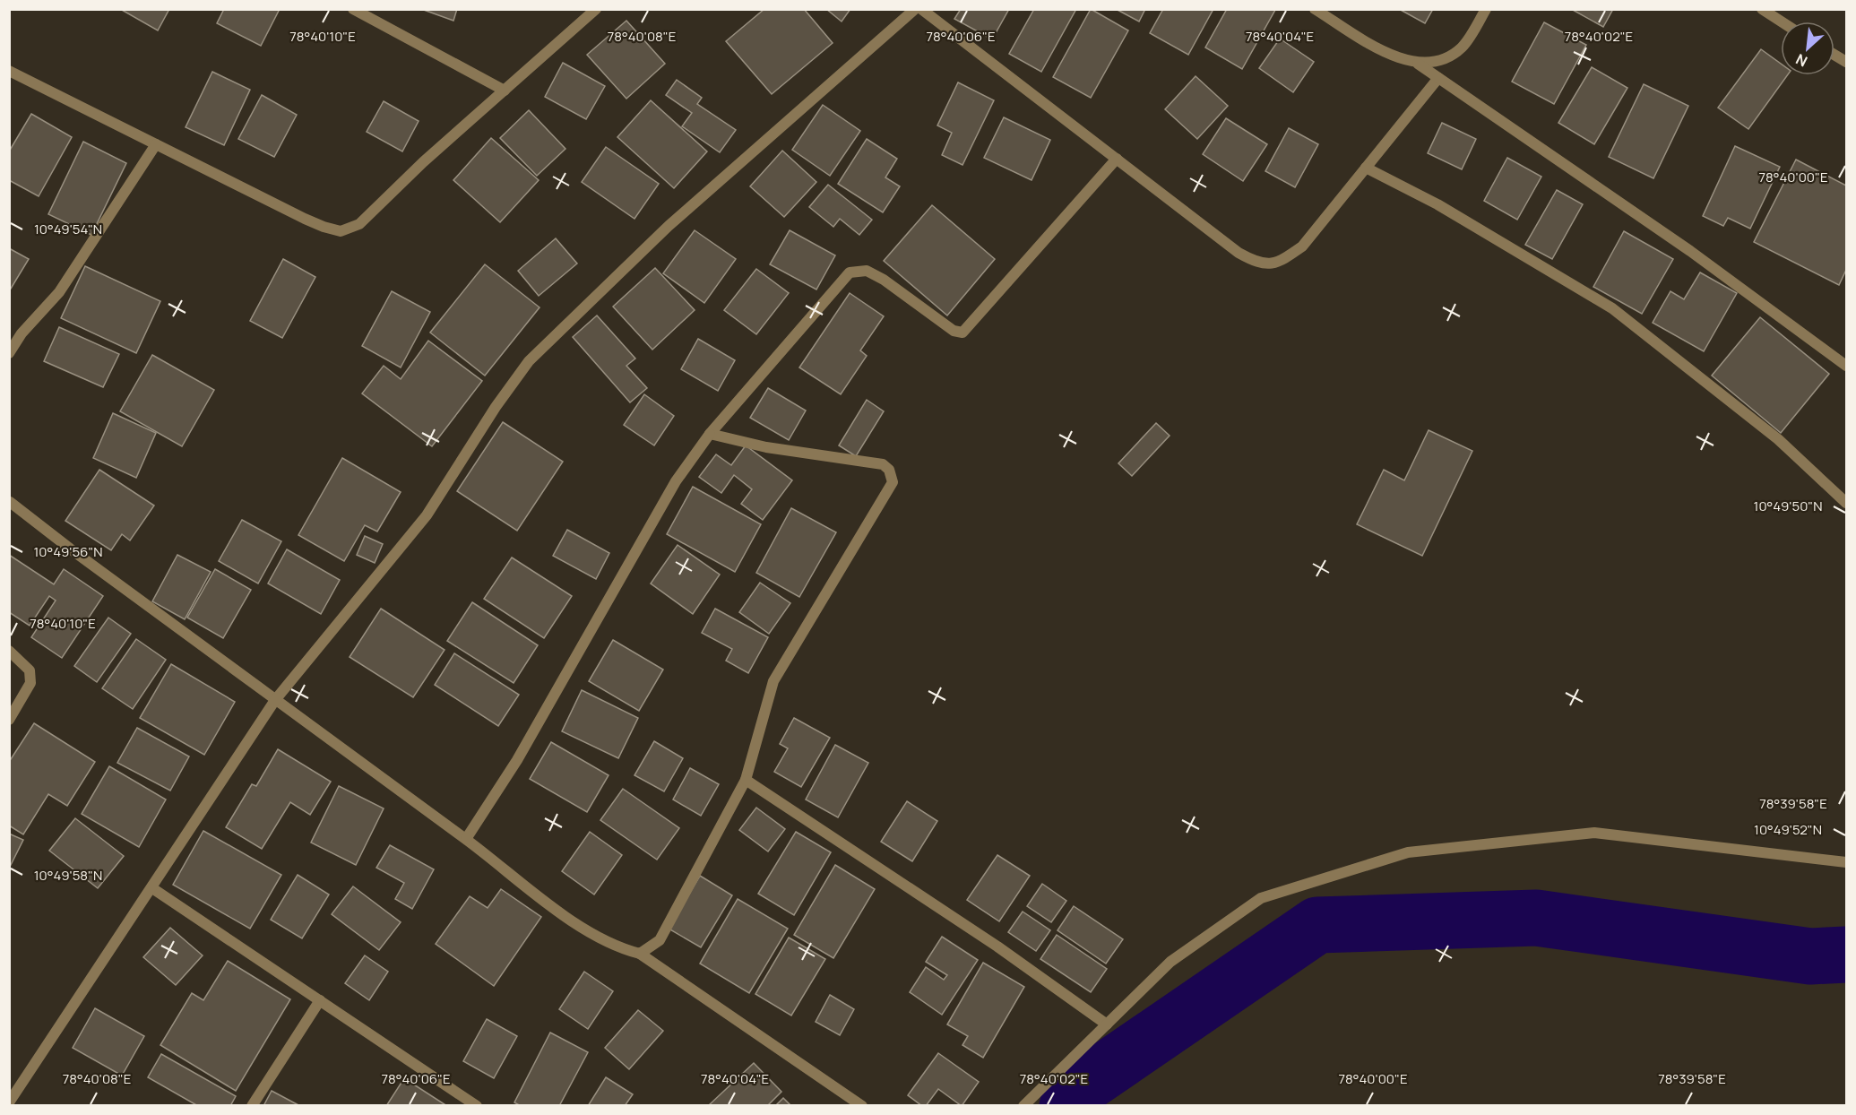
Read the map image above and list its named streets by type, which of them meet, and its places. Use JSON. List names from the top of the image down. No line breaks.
{"north":"bottom left","coordinates":["78°40'10\"E","78°40'08\"E","78°40'06\"E","78°40'04\"E","78°40'02\"E","78°40'00\"E","10°49'54\"N","10°49'50\"N","10°49'56\"N","78°39'58\"E","10°49'52\"N","10°49'58\"N"]}
